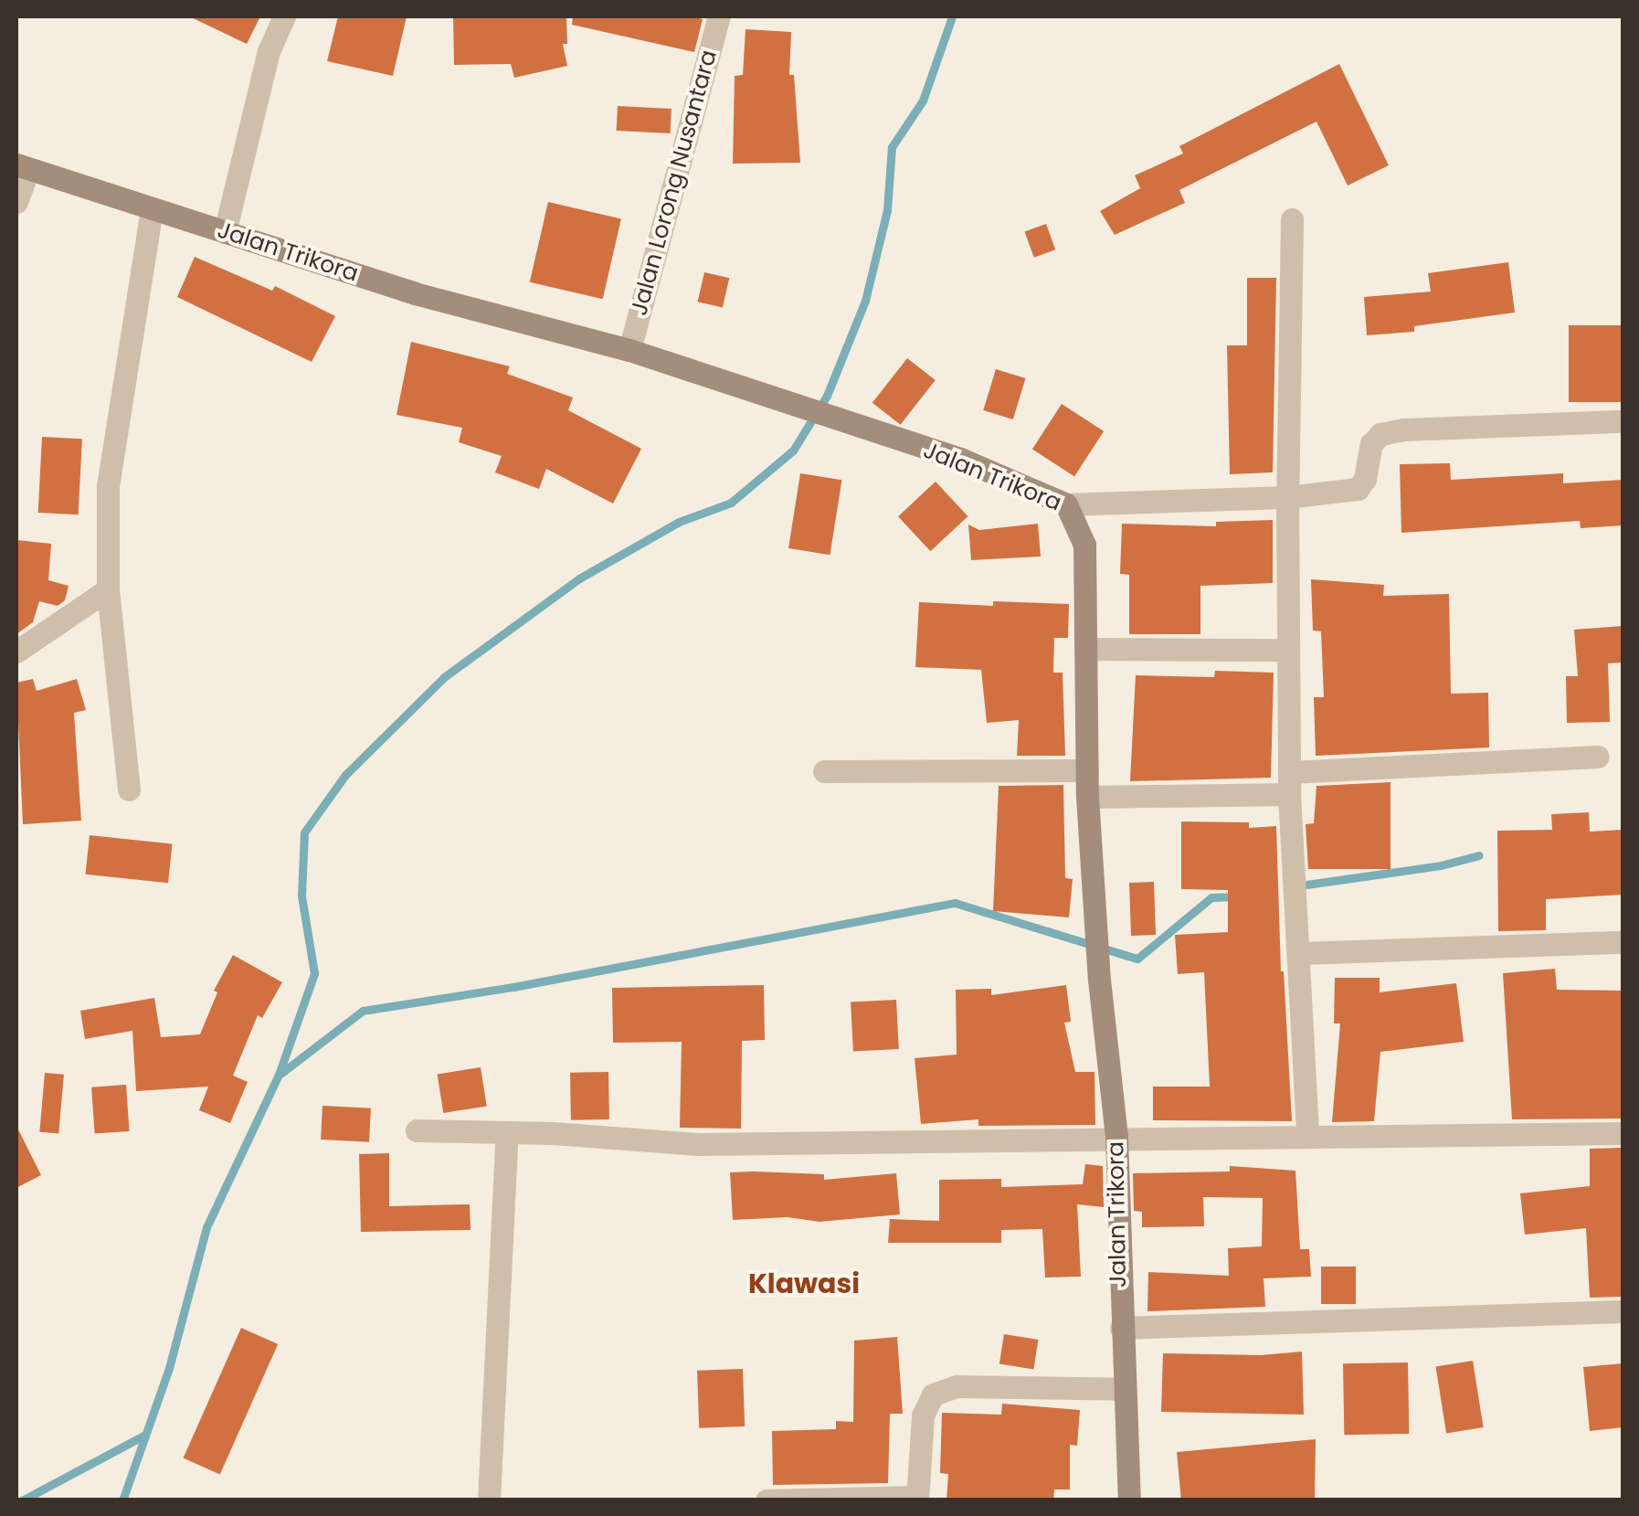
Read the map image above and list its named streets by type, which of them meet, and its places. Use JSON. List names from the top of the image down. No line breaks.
{"streets":{"street":["Jalan Lorong Nusantara","Jalan Trikora"]},"crossings":[["Jalan Lorong Nusantara","Jalan Trikora"]],"districts":["Klawasi"]}
